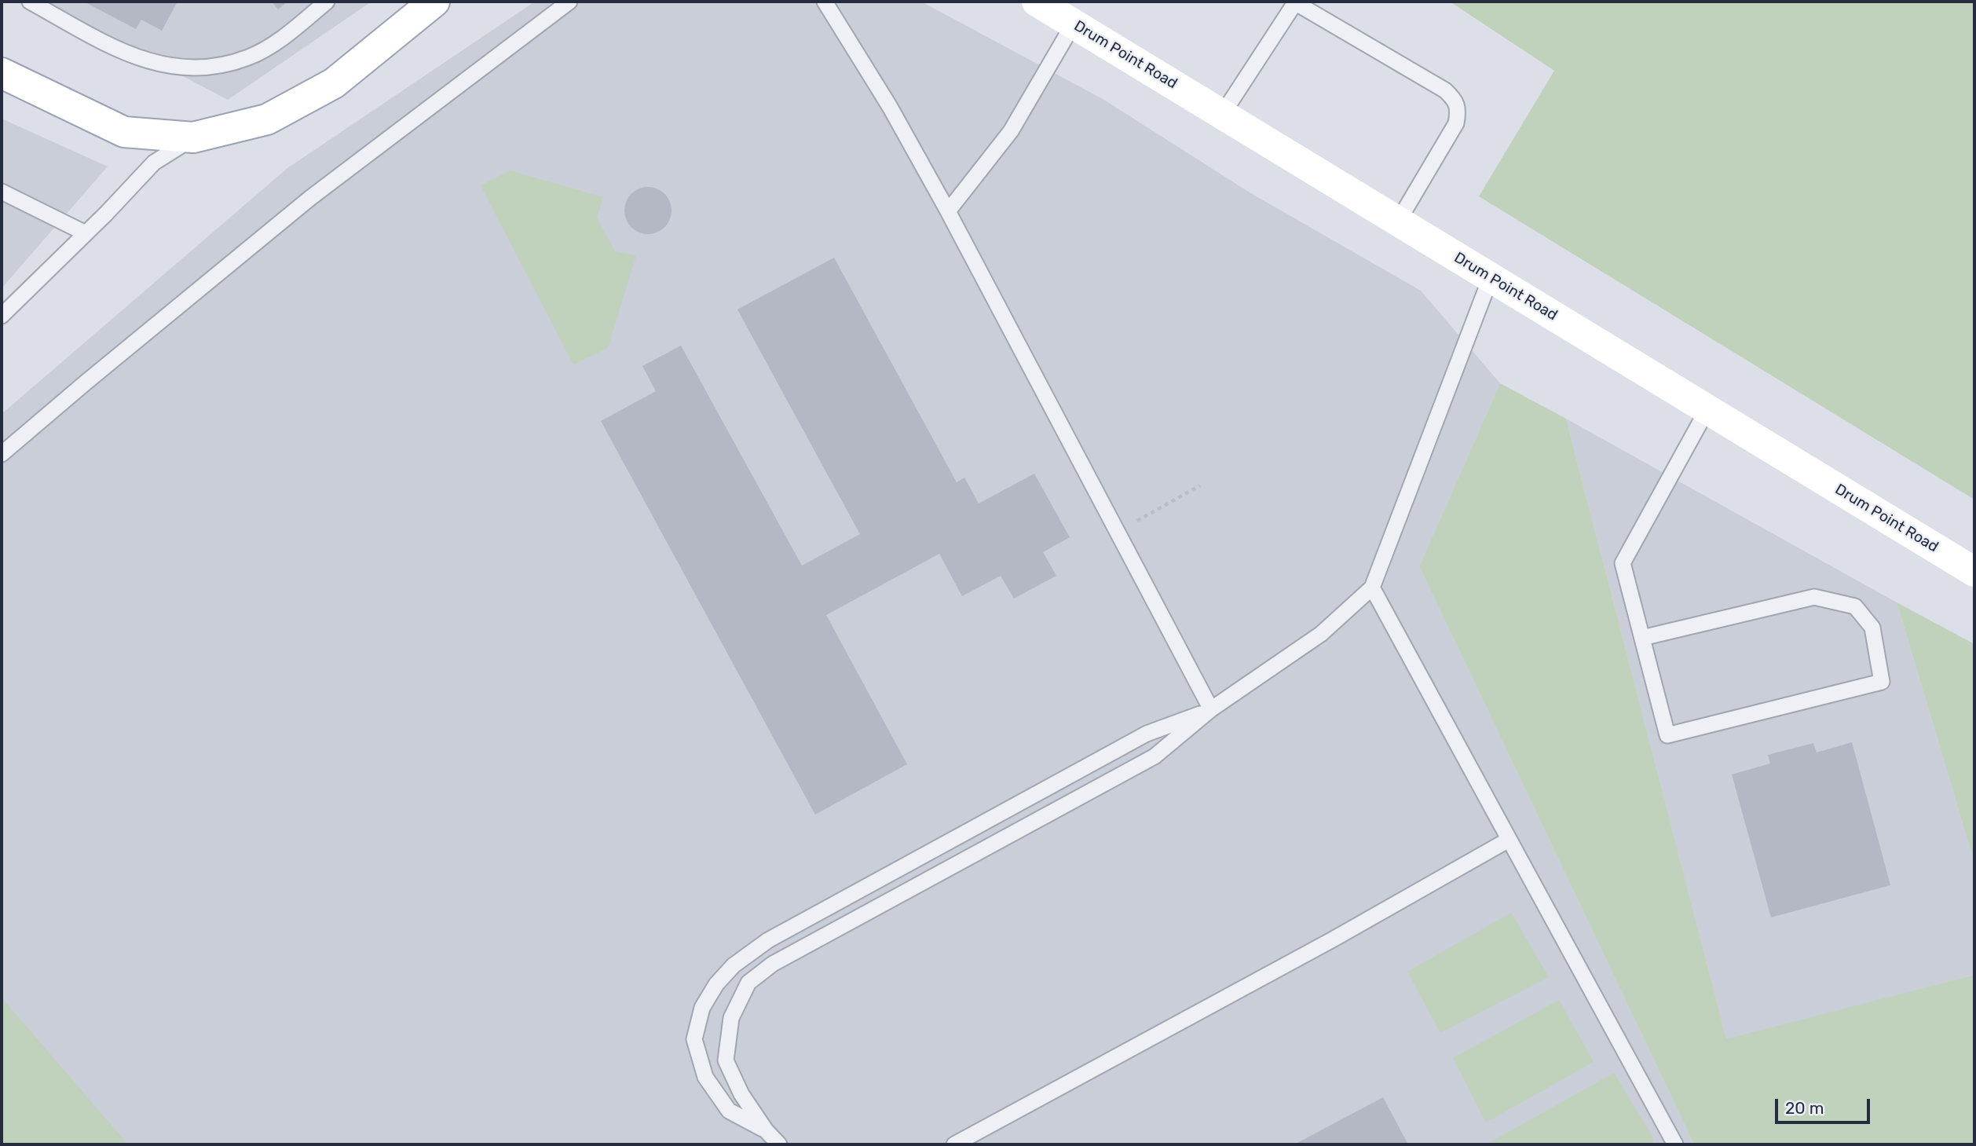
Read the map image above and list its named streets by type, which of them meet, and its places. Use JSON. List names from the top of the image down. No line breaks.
{"streets":{"street":["Drum Point Road"]},"scale_bar":"20 m"}
